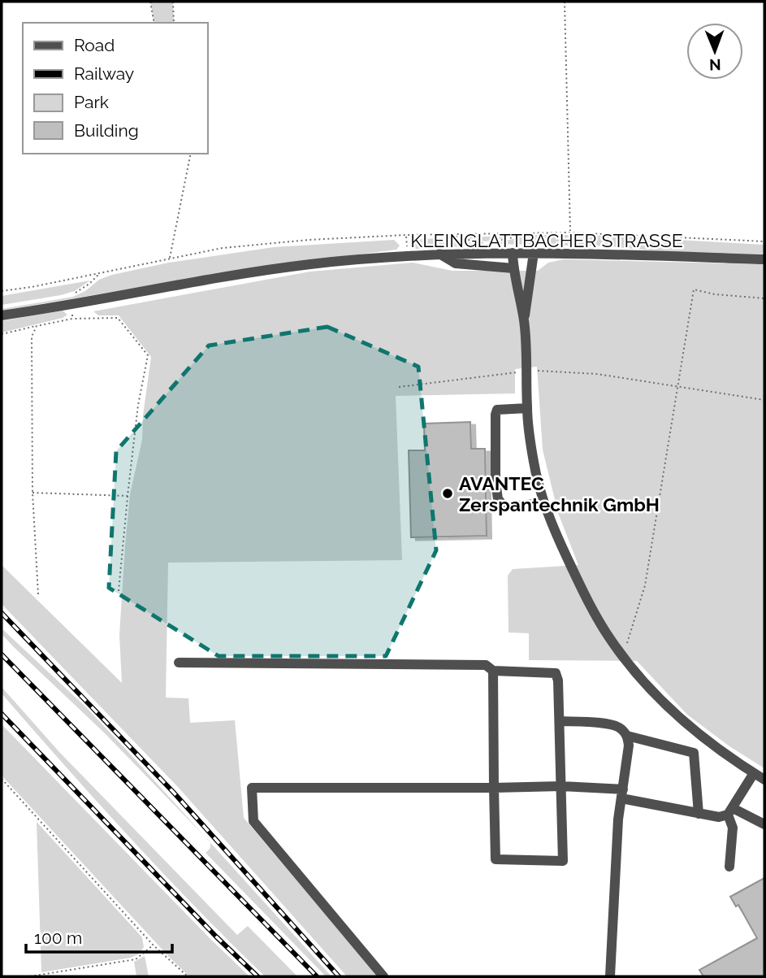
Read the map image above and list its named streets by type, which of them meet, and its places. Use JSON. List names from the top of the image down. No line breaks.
{"streets":{"street":["KLEINGLATTBACHER STRASSE"]},"places":["AVANTEC Zerspantechnik GmbH"],"legend":["Road","Railway","Park","Building"],"scale_bar":"100 m","north":"bottom"}
